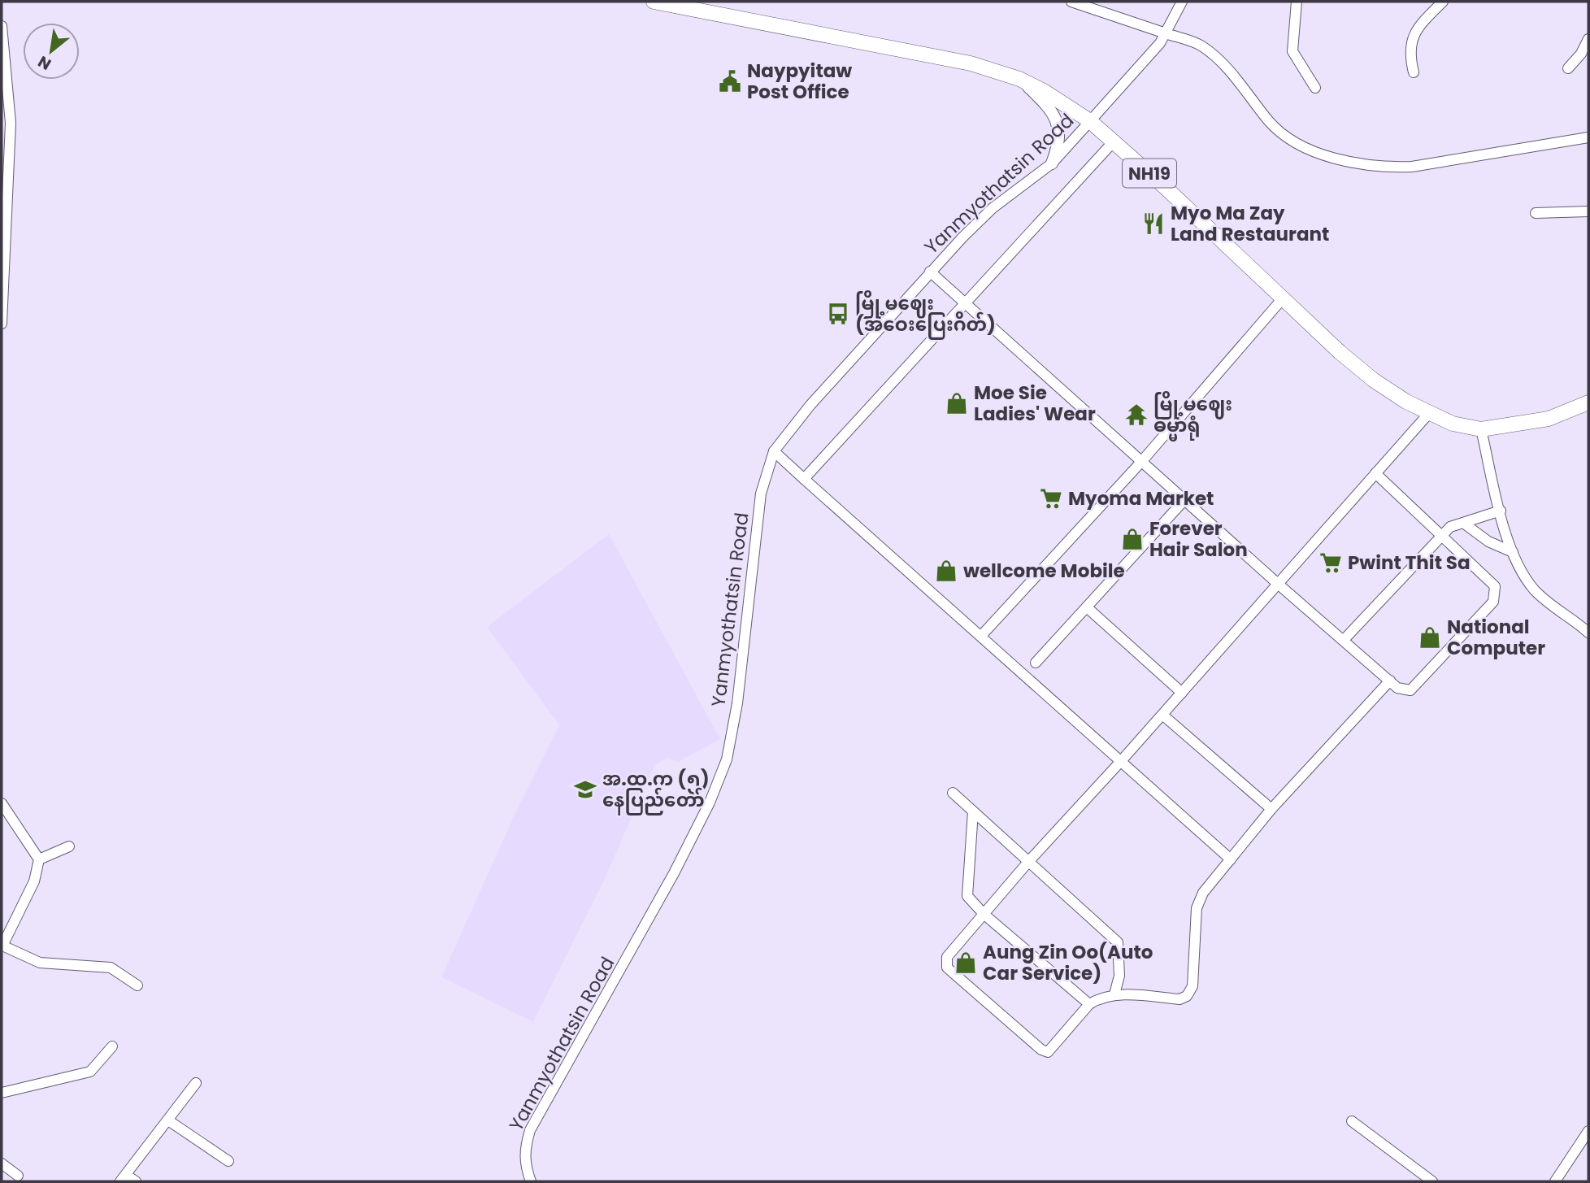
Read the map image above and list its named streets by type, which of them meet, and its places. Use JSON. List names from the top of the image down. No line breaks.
{"streets":{"highway":["NH19"],"street":["Yanmyothatsin Road"]},"crossings":[["NH19","Yanmyothatsin Road"]],"places":{"public building":["Naypyitaw Post Office"],"restaurant":["Myo Ma Zay Land Restaurant"],"bus stop":["မြို့မဈေး (အဝေးပြေးဂိတ်)"],"shop":["Moe Sie Ladies' Wear","Forever Hair Salon","wellcome Mobile","National Computer","Aung Zin Oo(Auto Car Service)"],"temple":["မြို့မဈေး ဓမ္မာရုံ"],"supermarket":["Myoma Market","Pwint Thit Sa"],"school or university":["အ.ထ.က (၅) နေပြည်တော်"]},"north":"bottom left"}
